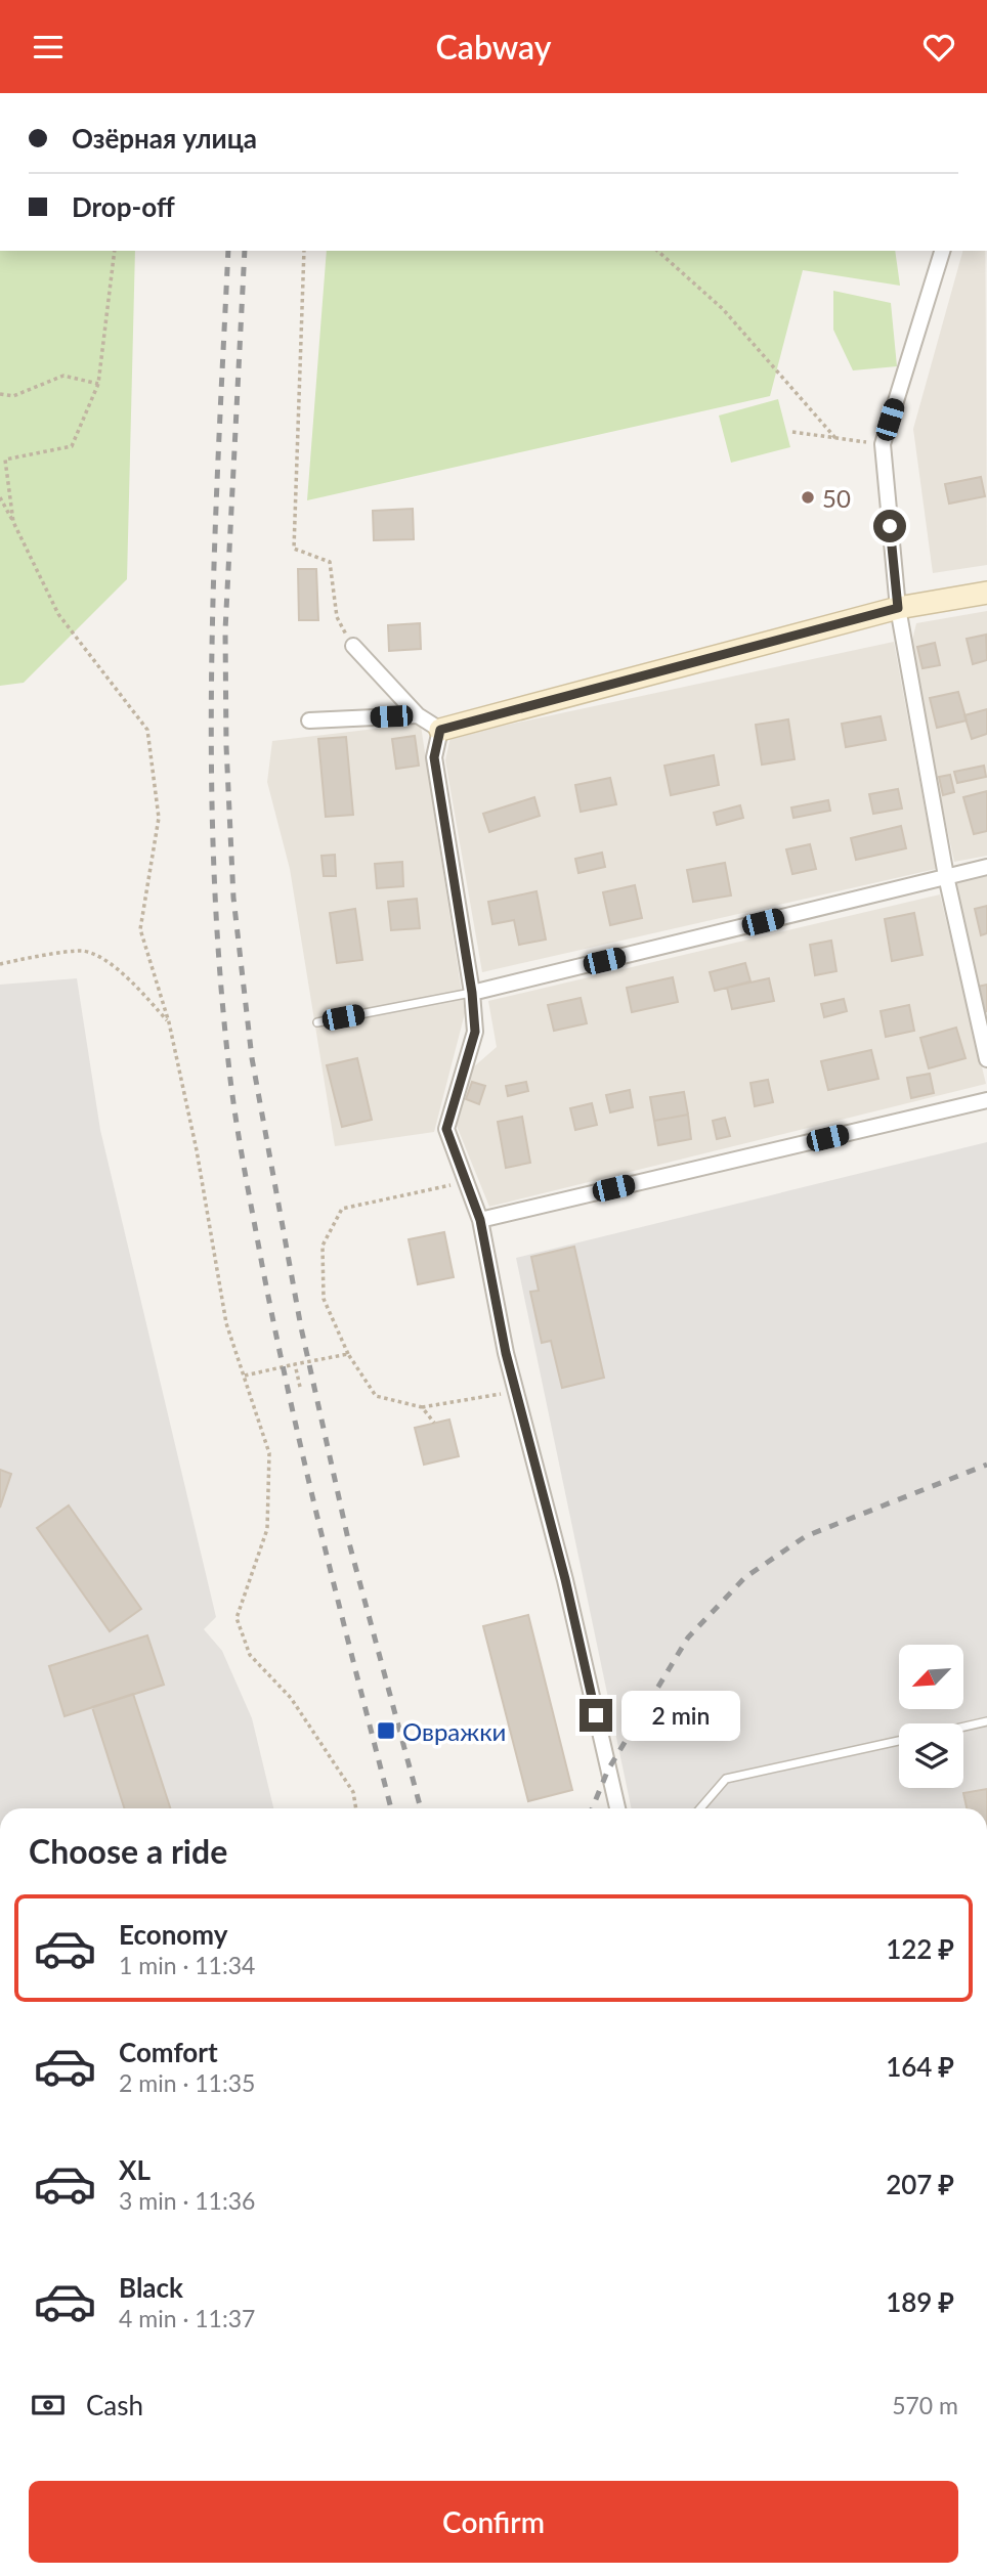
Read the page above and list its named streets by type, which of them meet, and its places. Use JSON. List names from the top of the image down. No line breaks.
{"places":{"other":["50"],"transit":["Овражки"]},"north":"bottom left","page":{"header":"Cabway","banner":["Озёрная улица","Drop-off"],"bubble":"2 min","heading":"Choose a ride","list":[{"name":"Economy","note":"1 min · 11:34","value":"122 ₽"},{"name":"Comfort","note":"2 min · 11:35","value":"164 ₽"},{"name":"XL","note":"3 min · 11:36","value":"207 ₽"},{"name":"Black","note":"4 min · 11:37","value":"189 ₽"}],"pay":["Cash","570 m"],"buttons":"Confirm"}}
